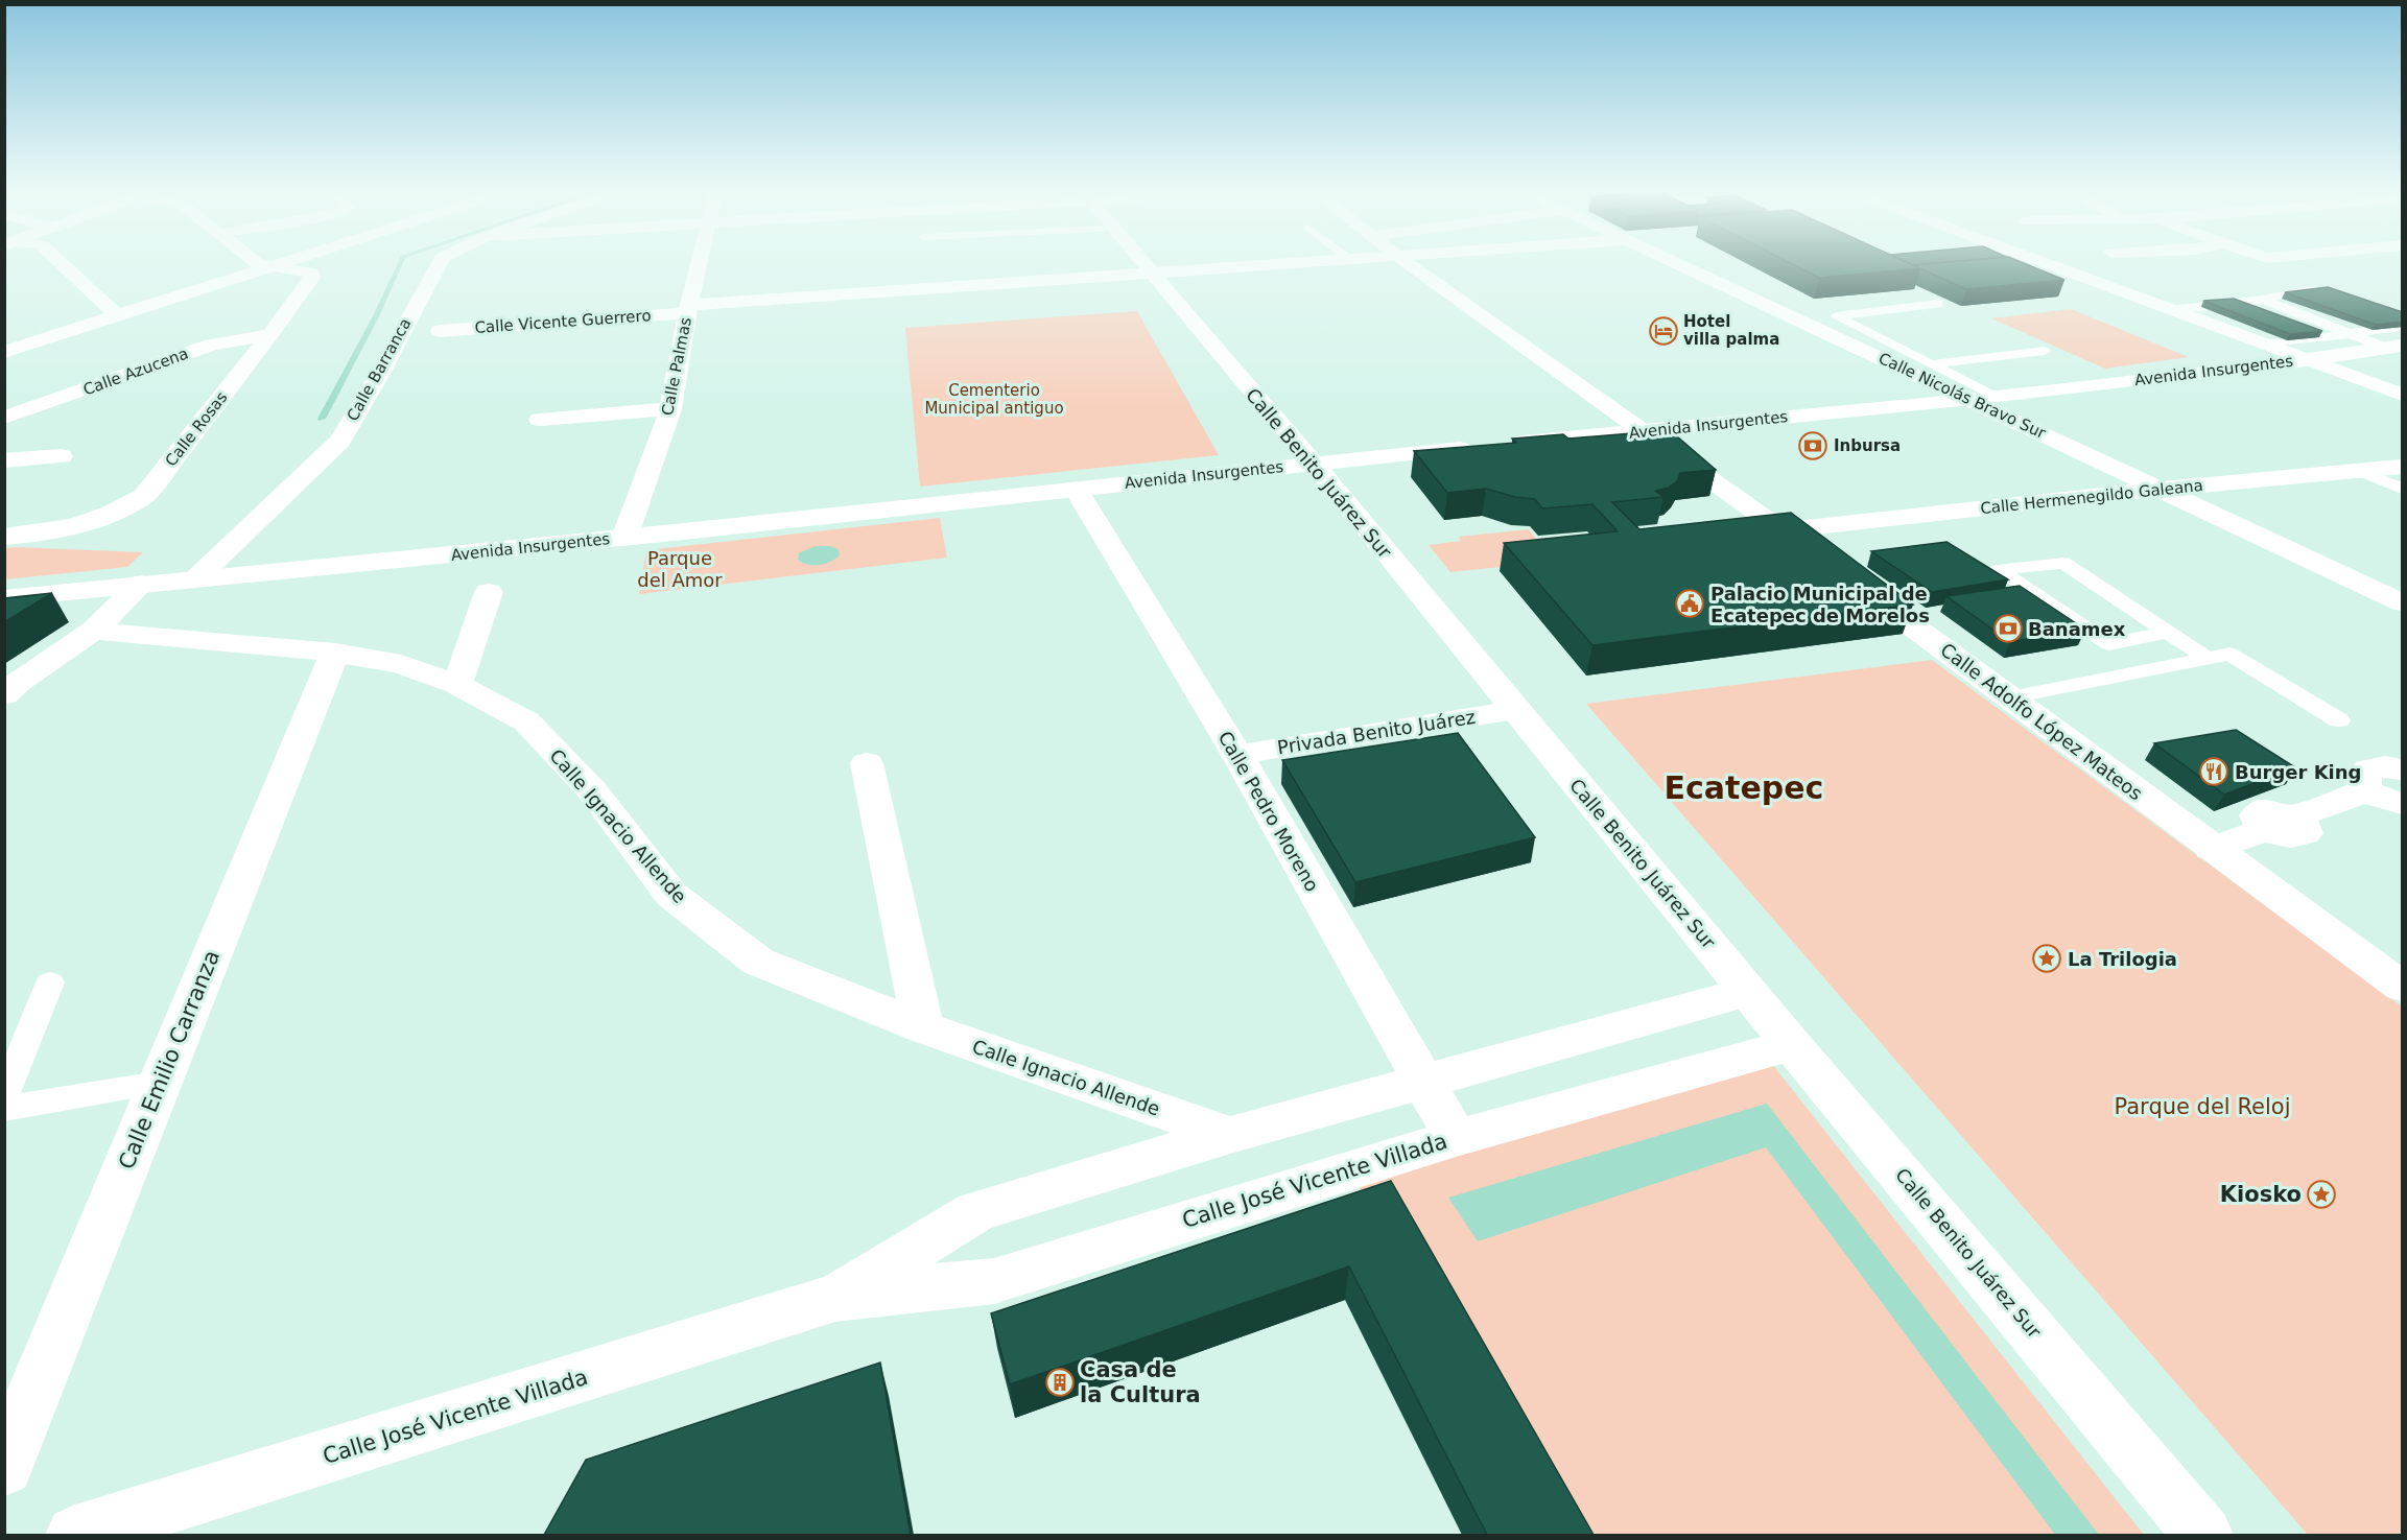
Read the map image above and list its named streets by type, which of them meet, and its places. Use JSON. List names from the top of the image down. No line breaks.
{"streets":{"street":["Calle Vicente Guerrero","Calle Palmas","Calle Barranca","Avenida Insurgentes","Calle Azucena","Calle Nicolás Bravo Sur","Calle Rosas","Calle Benito Juárez Sur","Calle Hermenegildo Galeana","Calle Adolfo López Mateos","Privada Benito Juárez","Calle Pedro Moreno","Calle Ignacio Allende","Calle Emilio Carranza","Calle José Vicente Villada"]},"crossings":[["Calle Vicente Guerrero","Calle Palmas"],["Calle Vicente Guerrero","Calle Benito Juárez Sur"],["Calle Palmas","Avenida Insurgentes"],["Calle Barranca","Avenida Insurgentes"],["Avenida Insurgentes","Calle Nicolás Bravo Sur"],["Avenida Insurgentes","Calle Benito Juárez Sur"],["Avenida Insurgentes","Calle Adolfo López Mateos"],["Avenida Insurgentes","Calle Pedro Moreno"],["Calle Azucena","Calle Rosas"],["Calle Nicolás Bravo Sur","Calle Hermenegildo Galeana"],["Calle Benito Juárez Sur","Privada Benito Juárez"],["Calle Benito Juárez Sur","Calle José Vicente Villada"],["Calle Hermenegildo Galeana","Calle Adolfo López Mateos"],["Privada Benito Juárez","Calle Pedro Moreno"],["Calle Pedro Moreno","Calle José Vicente Villada"],["Calle Ignacio Allende","Calle Emilio Carranza"],["Calle Ignacio Allende","Calle José Vicente Villada"]],"districts":["Ecatepec"],"parks":["Cementerio Municipal antiguo","Parque del Amor","Parque del Reloj"],"places":{"hotel":["Hotel villa palma"],"bank":["Inbursa","Banamex"],"public building":["Palacio Municipal de Ecatepec de Morelos"],"restaurant":["Burger King"],"place":["La Trilogia","Kiosko"],"building":["Casa de la Cultura"]}}
